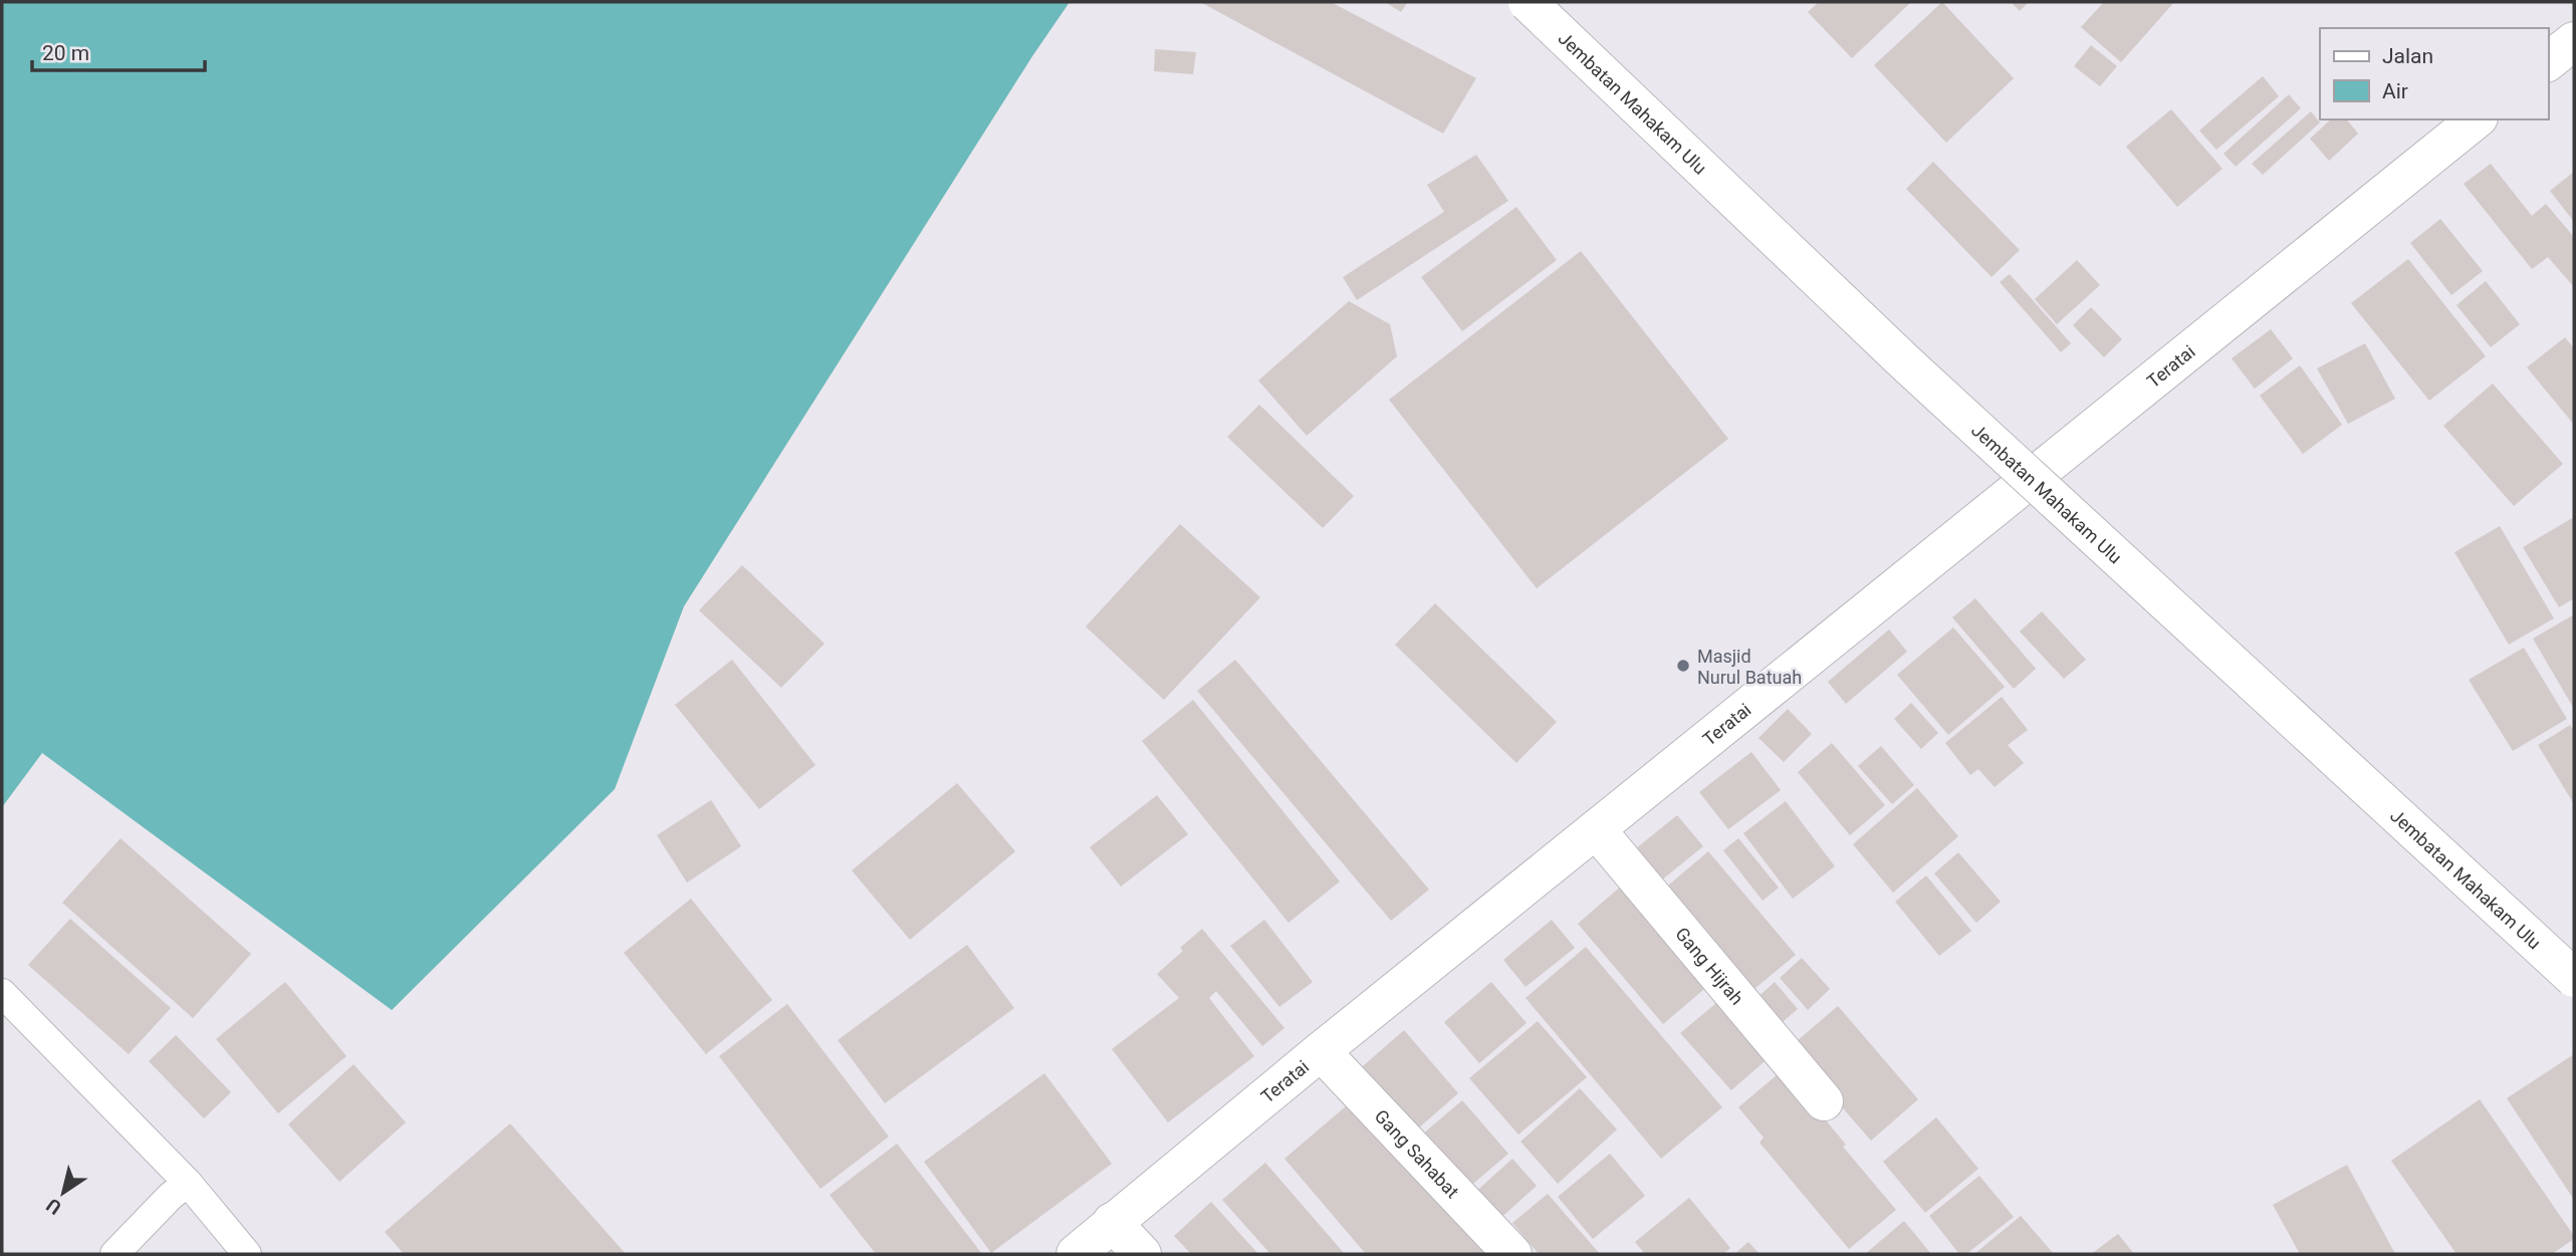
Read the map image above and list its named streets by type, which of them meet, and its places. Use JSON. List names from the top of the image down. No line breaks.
{"streets":{"main road":["Jembatan Mahakam Ulu","Teratai","Gang Hijrah","Gang Sahabat"]},"crossings":[["Teratai","Gang Hijrah"],["Teratai","Gang Sahabat"]],"places":["Masjid Nurul Batuah"],"legend":["Jalan","Air"],"scale_bar":"20 m","north":"bottom left"}
